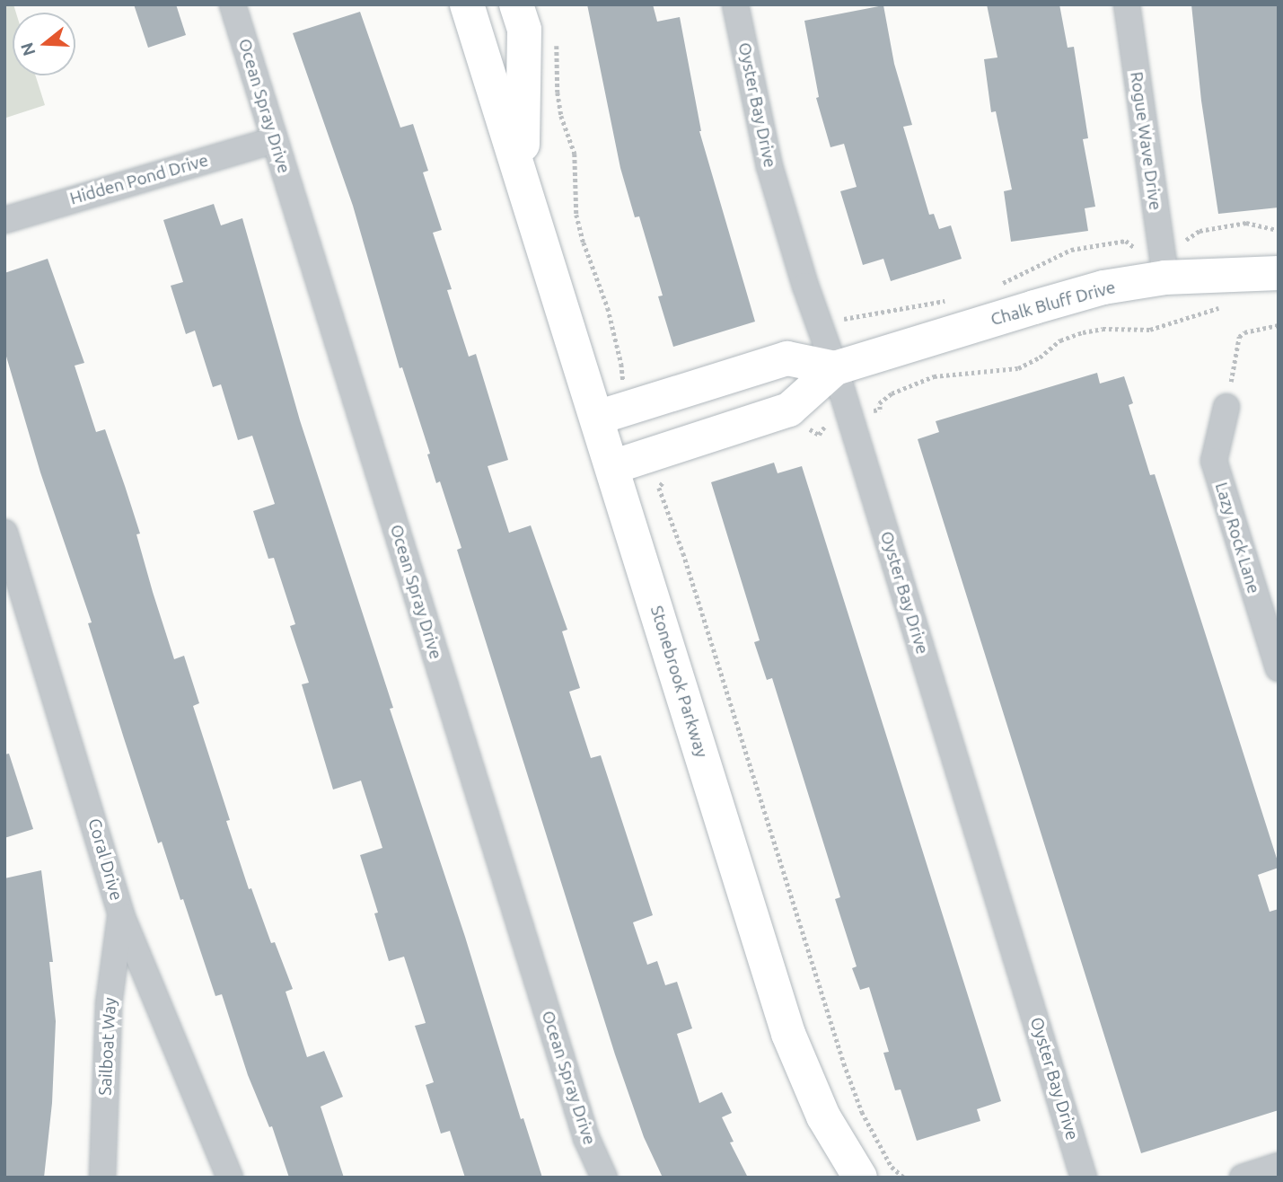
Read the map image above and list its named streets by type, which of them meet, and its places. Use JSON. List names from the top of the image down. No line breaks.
{"streets":{"street":["Oyster Bay Drive","Ocean Spray Drive","Rogue Wave Drive","Hidden Pond Drive","Chalk Bluff Drive","Lazy Rock Lane","Stonebrook Parkway","Coral Drive","Sailboat Way"]},"crossings":[["Oyster Bay Drive","Chalk Bluff Drive"],["Ocean Spray Drive","Hidden Pond Drive"],["Rogue Wave Drive","Chalk Bluff Drive"],["Chalk Bluff Drive","Stonebrook Parkway"],["Coral Drive","Sailboat Way"]],"north":"left"}
